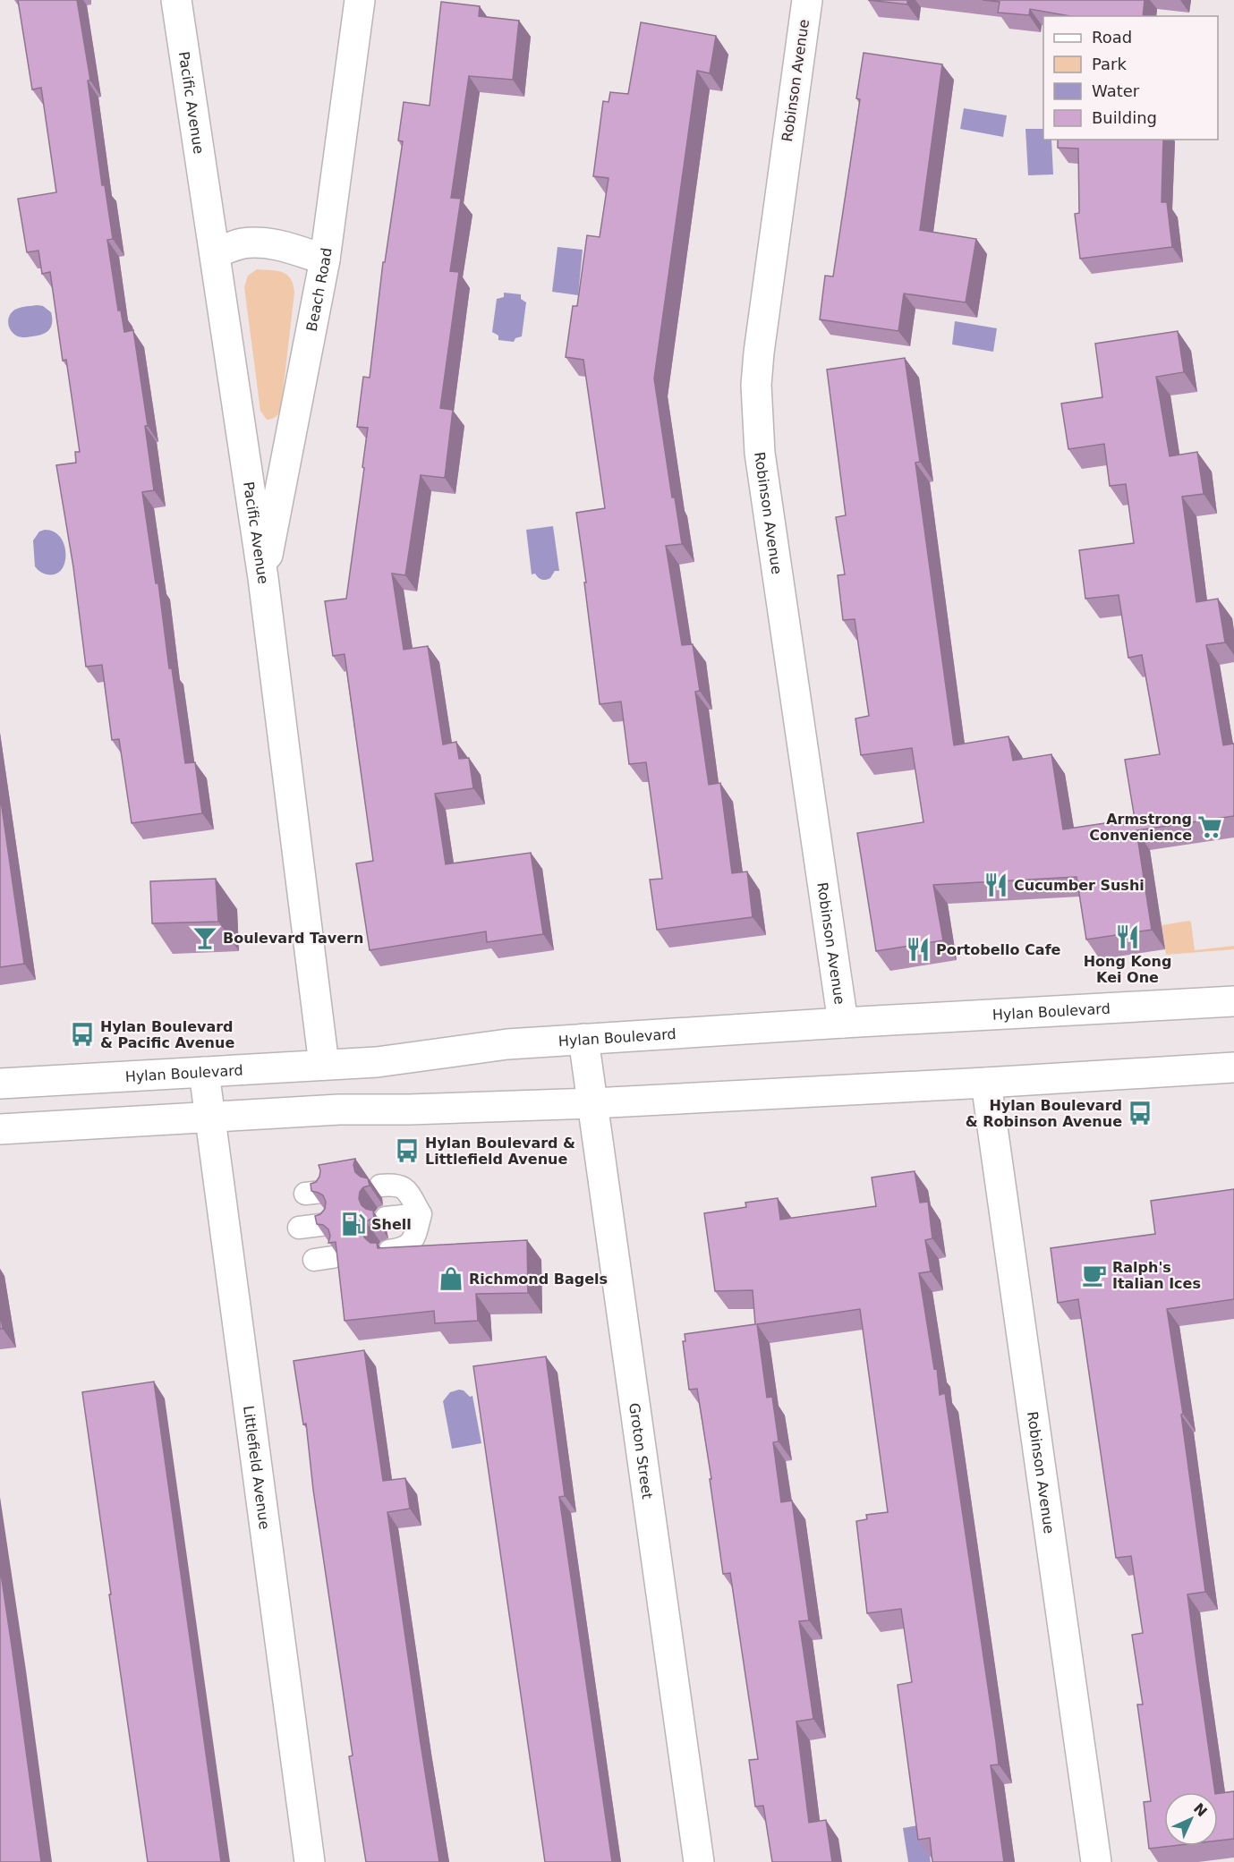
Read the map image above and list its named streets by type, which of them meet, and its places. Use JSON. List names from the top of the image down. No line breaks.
{"streets":{"street":["Robinson Avenue","Pacific Avenue","Beach Road","Hylan Boulevard","Groton Street","Littlefield Avenue"]},"crossings":[["Robinson Avenue","Hylan Boulevard"],["Pacific Avenue","Beach Road"],["Pacific Avenue","Hylan Boulevard"],["Hylan Boulevard","Groton Street"],["Hylan Boulevard","Littlefield Avenue"]],"places":{"supermarket":["Armstrong Convenience"],"restaurant":["Cucumber Sushi","Hong Kong Kei One","Portobello Cafe"],"bar":["Boulevard Tavern"],"bus stop":["Hylan Boulevard & Pacific Avenue","Hylan Boulevard & Robinson Avenue","Hylan Boulevard & Littlefield Avenue"],"fuel station":["Shell"],"cafe":["Ralph's Italian Ices"],"shop":["Richmond Bagels"]},"legend":["Road","Park","Water","Building"],"north":"top right"}
